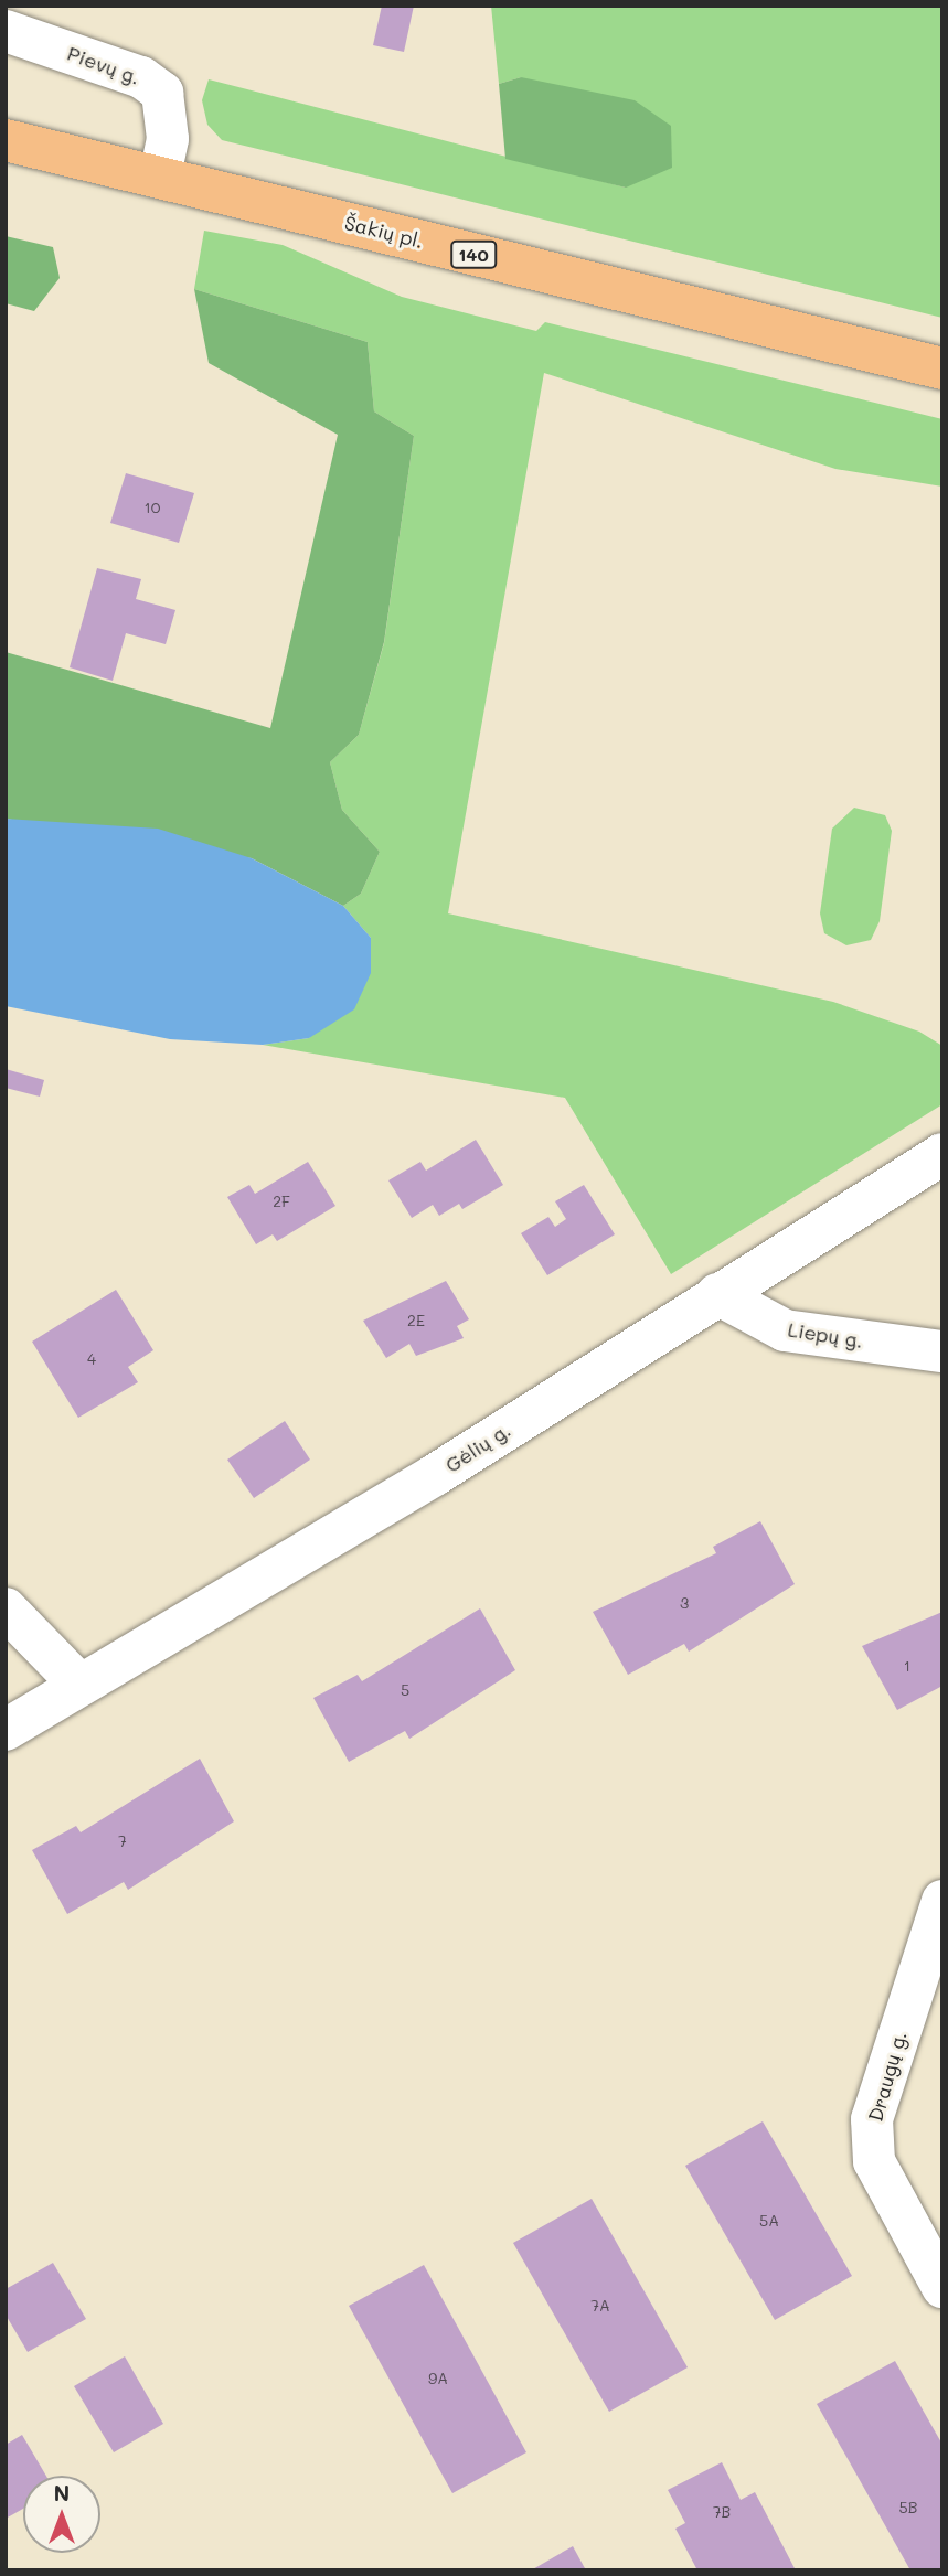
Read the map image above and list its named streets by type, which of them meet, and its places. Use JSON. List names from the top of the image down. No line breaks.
{"streets":{"main road":["Šakių pl.","140"],"street":["Pievų g.","Liepų g.","Gėlių g.","Draugų g."]},"crossings":[["Pievų g.","Šakių pl."],["Liepų g.","Gėlių g."]],"house_numbers":["10","2F","2E","4","3","1","5","7","5A","7A","9A","5B","7B"],"north":"top"}
